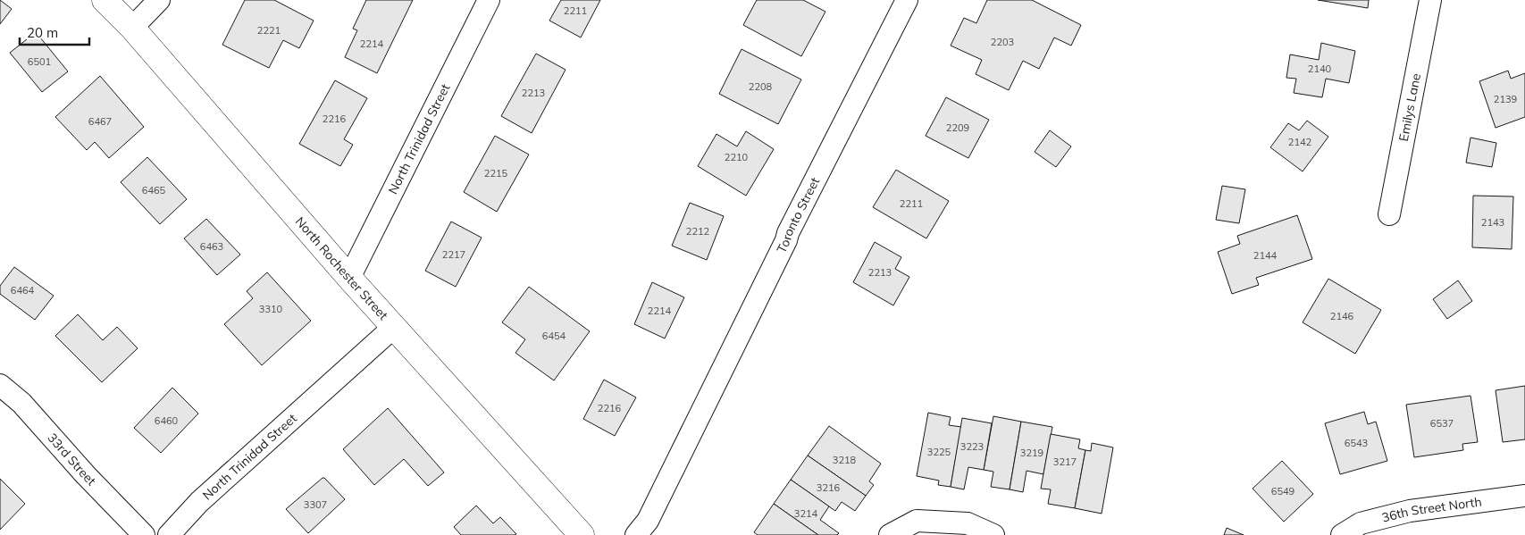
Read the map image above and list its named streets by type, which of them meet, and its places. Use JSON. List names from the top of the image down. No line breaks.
{"streets":{"street":["Emilys Lane","North Trinidad Street","Toronto Street","North Rochester Street","33rd Street","36th Street North"]},"crossings":[["North Trinidad Street","North Rochester Street"]],"house_numbers":["2211","2221","2203","2214","6501","2140","2208","2213","2139","2216","6467","2209","2142","2210","2215","6465","2211","2143","2212","6463","2217","2144","2213","6464","3310","2214","2146","6454","2216","6460","6537","6543","3223","3225","3219","3218","3217","3216","6549","3307","3214"],"scale_bar":"20 m"}
